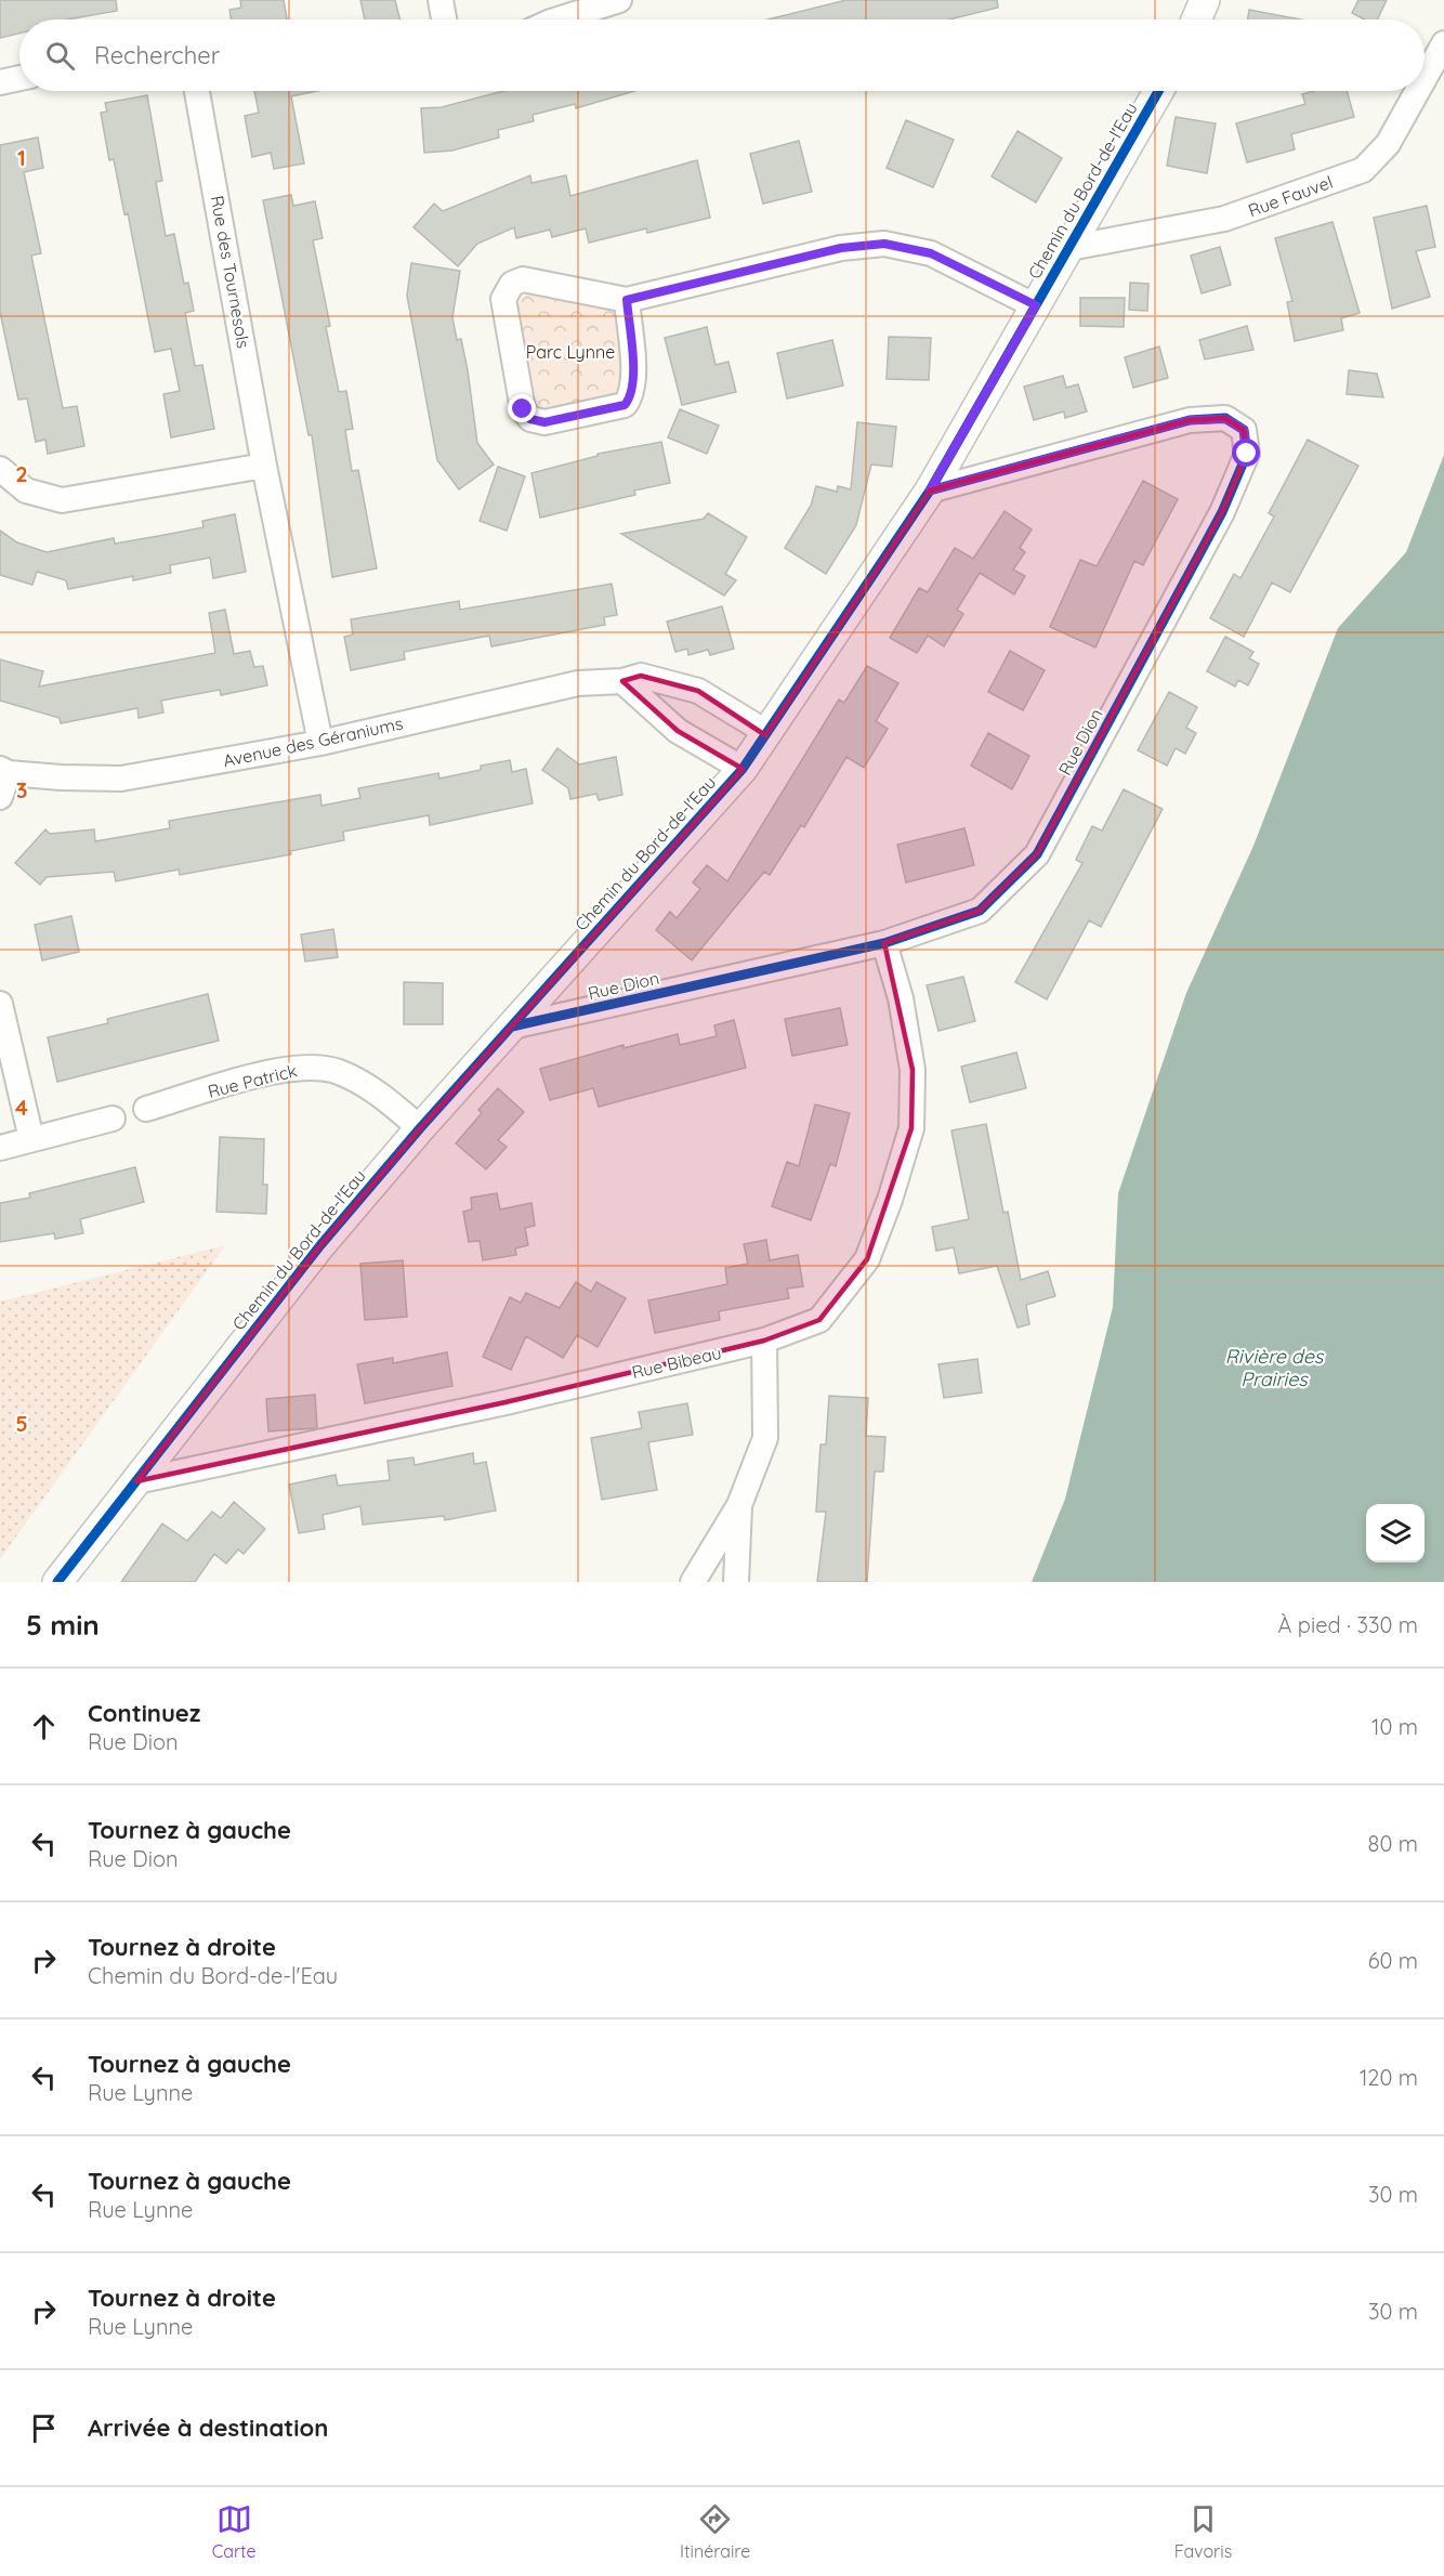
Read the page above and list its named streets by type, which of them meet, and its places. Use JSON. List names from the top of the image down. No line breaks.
{"streets":{"street":["Chemin du Bord-de-l'Eau","Rue Fauvel","Rue des Tournesols","Avenue des Géraniums","Rue Dion","Rue Patrick","Rue Bibeau"]},"crossings":[["Chemin du Bord-de-l'Eau","Rue Fauvel"],["Chemin du Bord-de-l'Eau","Avenue des Géraniums"],["Chemin du Bord-de-l'Eau","Rue Dion"],["Chemin du Bord-de-l'Eau","Rue Patrick"],["Chemin du Bord-de-l'Eau","Rue Bibeau"],["Rue des Tournesols","Avenue des Géraniums"],["Rue Dion","Rue Bibeau"]],"water":["Rivière des Prairies"],"parks":["Parc Lynne"],"page":{"search":"Rechercher","heading":["5 min","À pied · 330 m"],"list":[["Continuez","Rue Dion","10 m"],["Tournez à gauche","Rue Dion","80 m"],["Tournez à droite","Chemin du Bord-de-l'Eau","60 m"],["Tournez à gauche","Rue Lynne","120 m"],["Tournez à gauche","Rue Lynne","30 m"],["Tournez à droite","Rue Lynne","30 m"],"Arrivée à destination"],"nav":["Carte","Itinéraire","Favoris"]},"grid":{"rows":["1","2","3","4","5"]}}
